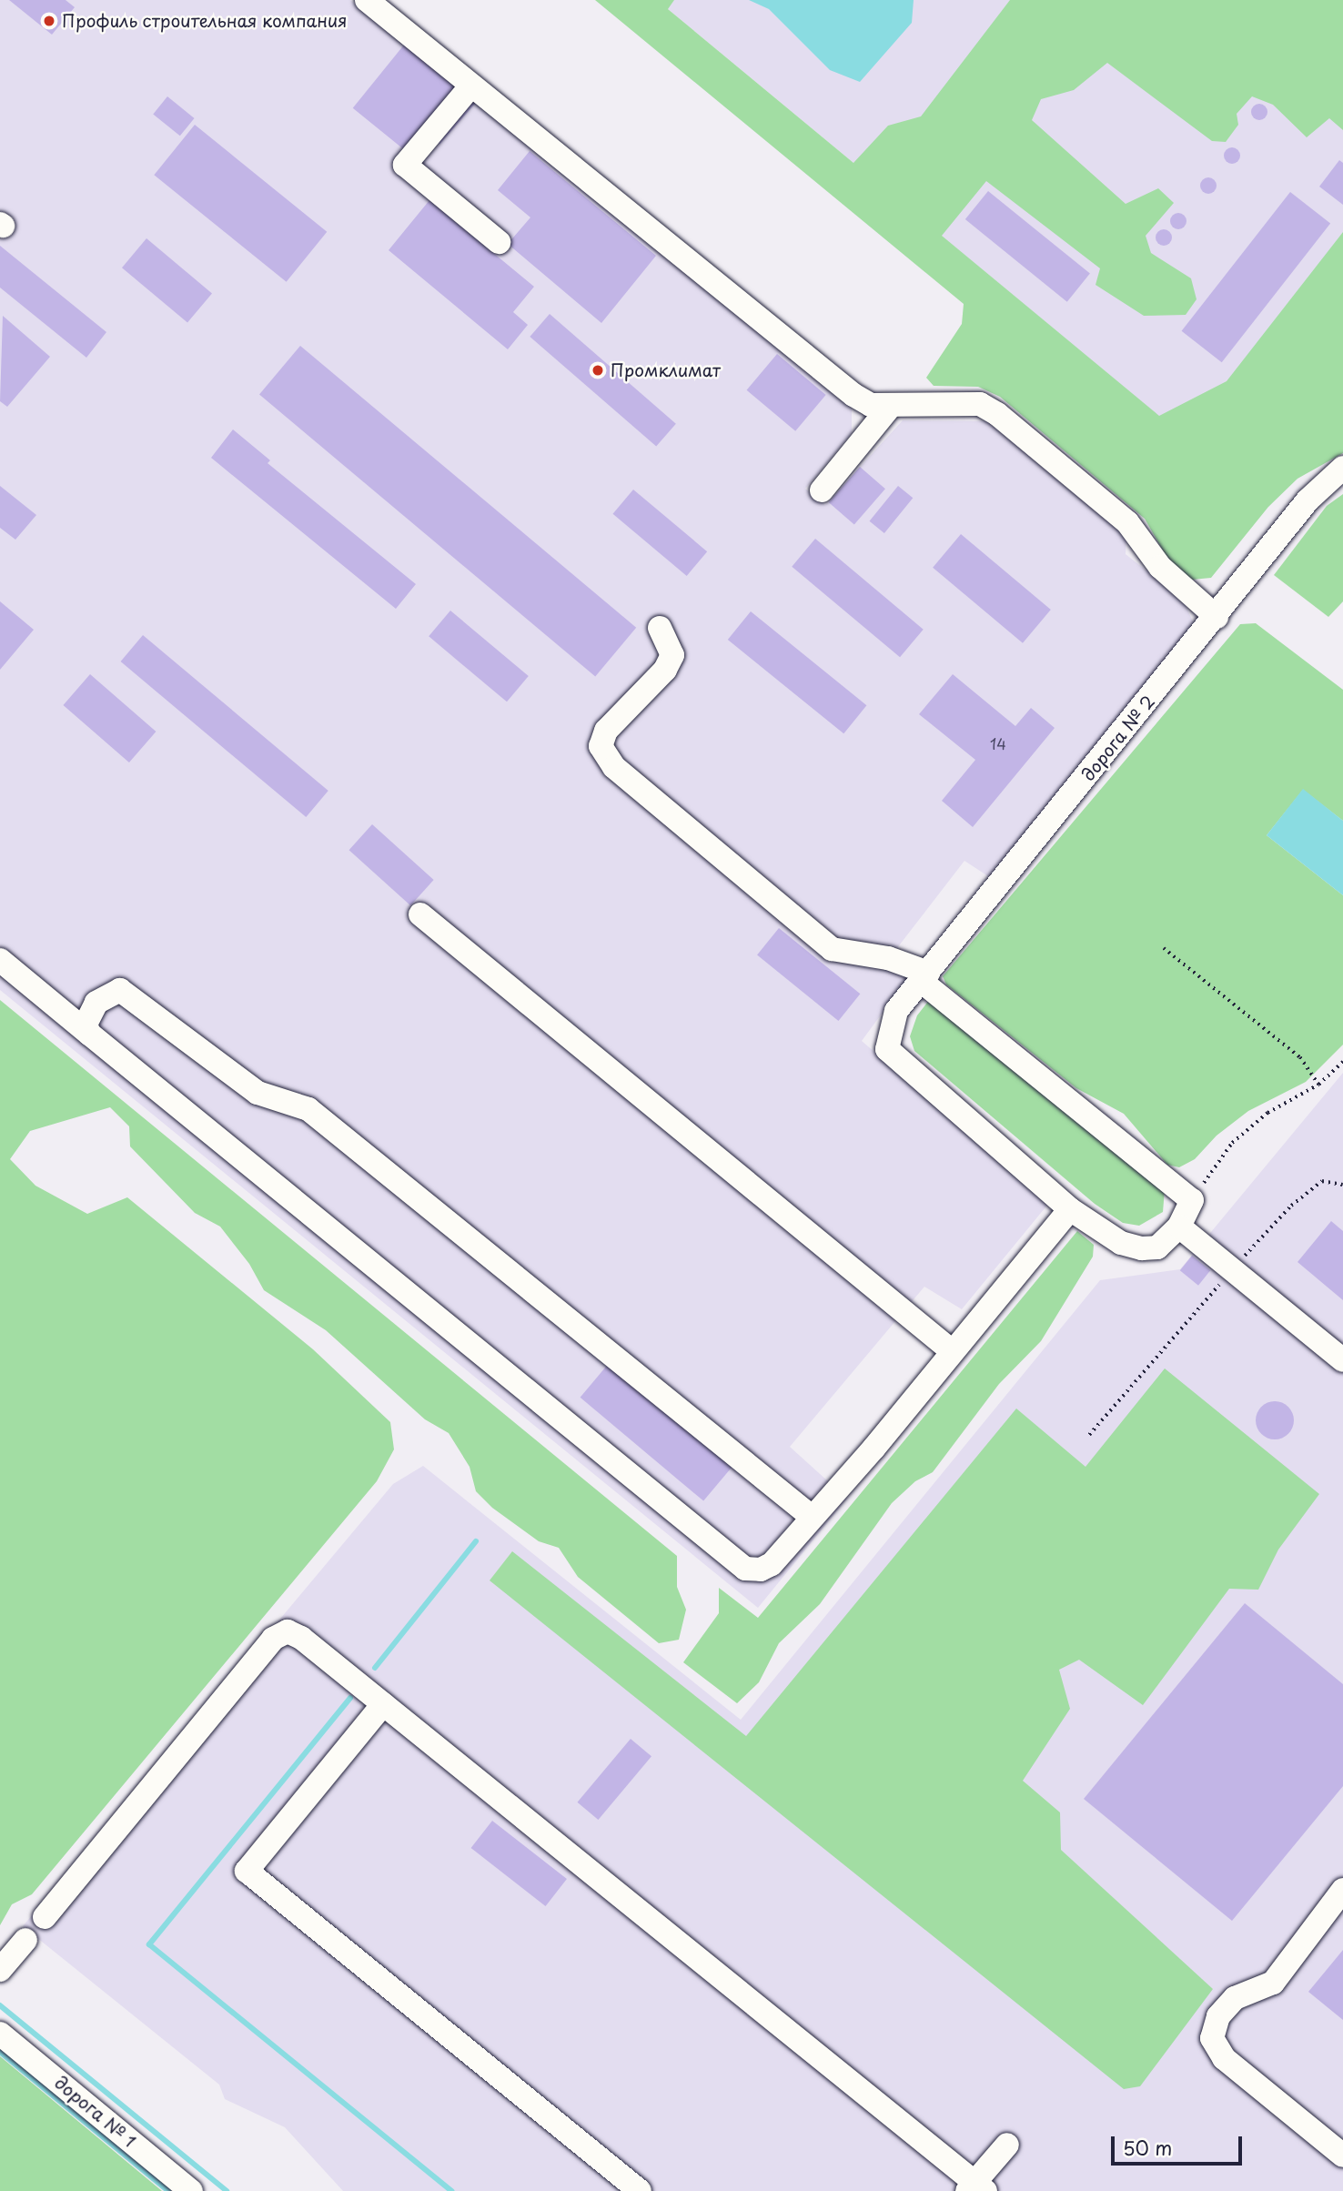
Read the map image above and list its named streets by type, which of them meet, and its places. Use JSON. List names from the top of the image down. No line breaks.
{"streets":{"street":["дорога № 2","дорога № 1"]},"places":["Профиль строительная компания","Промклимат"],"house_numbers":["14"],"scale_bar":"50 m"}
